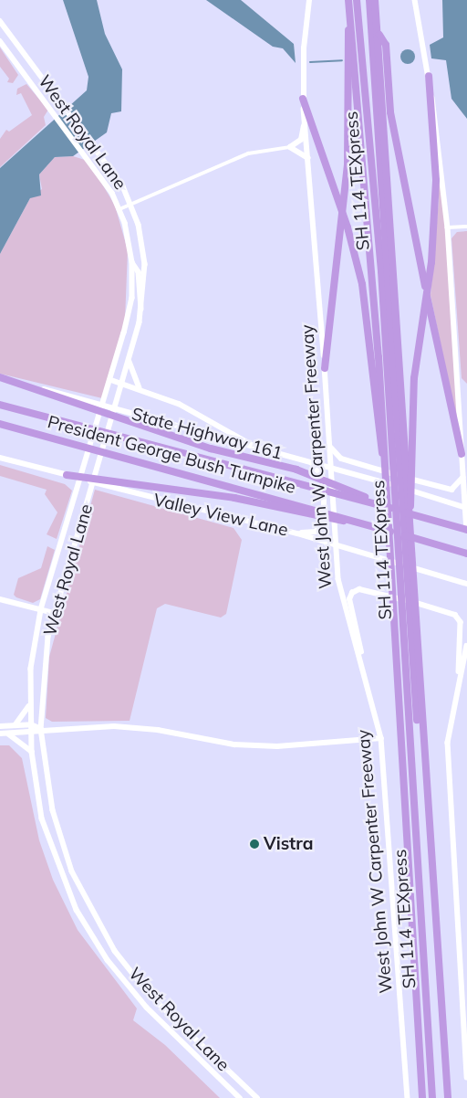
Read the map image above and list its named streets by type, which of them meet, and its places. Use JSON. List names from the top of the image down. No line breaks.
{"streets":{"highway":["SH 114 TEXpress","President George Bush Turnpike","West John W Carpenter Freeway"],"main road":["West Royal Lane","State Highway 161","Valley View Lane"]},"crossings":[["State Highway 161","West John W Carpenter Freeway"],["West John W Carpenter Freeway","Valley View Lane"]],"places":["Vistra"]}
